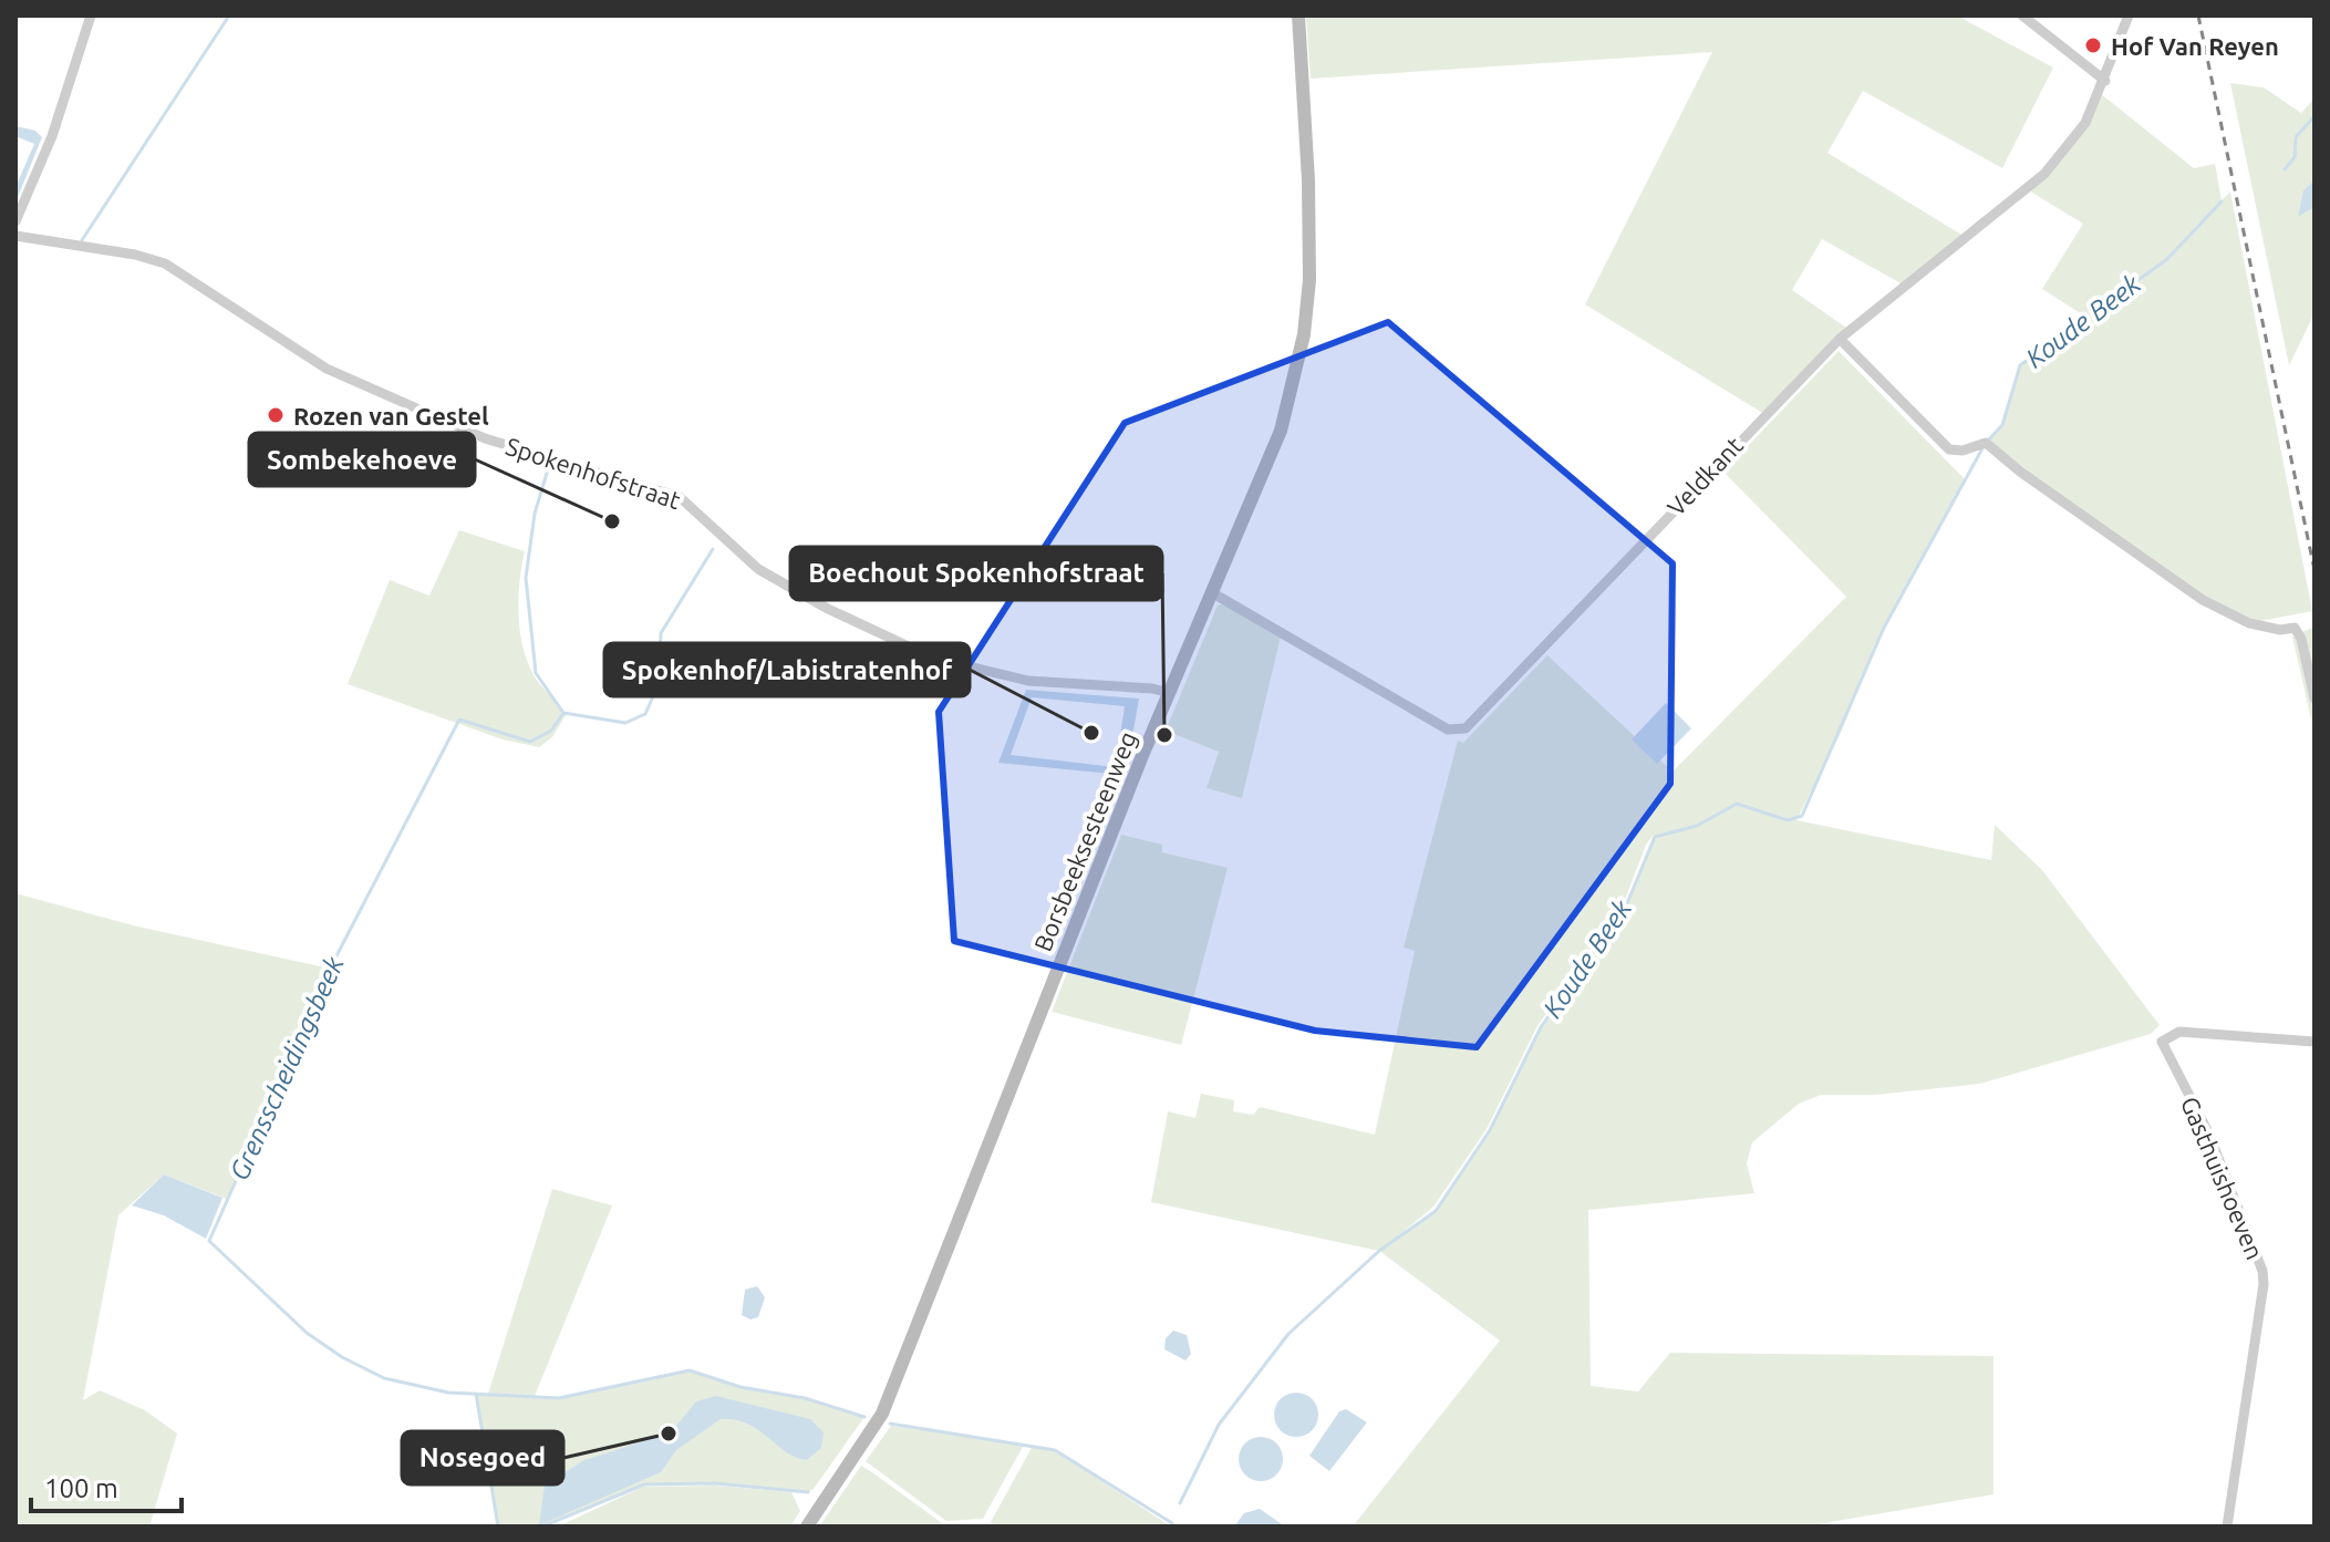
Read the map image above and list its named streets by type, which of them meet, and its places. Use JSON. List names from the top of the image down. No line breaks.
{"streets":{"street":["Spokenhofstraat","Veldkant","Borsbeeksesteenweg","Gasthuishoeven"]},"crossings":[["Spokenhofstraat","Borsbeeksesteenweg"],["Veldkant","Borsbeeksesteenweg"]],"water":["Koude Beek","Grensscheidingsbeek"],"places":["Hof Van Reyen","Rozen van Gestel","Sombekehoeve","Spokenhof/Labistratenhof","Boechout Spokenhofstraat","Nosegoed"],"scale_bar":"100 m"}
